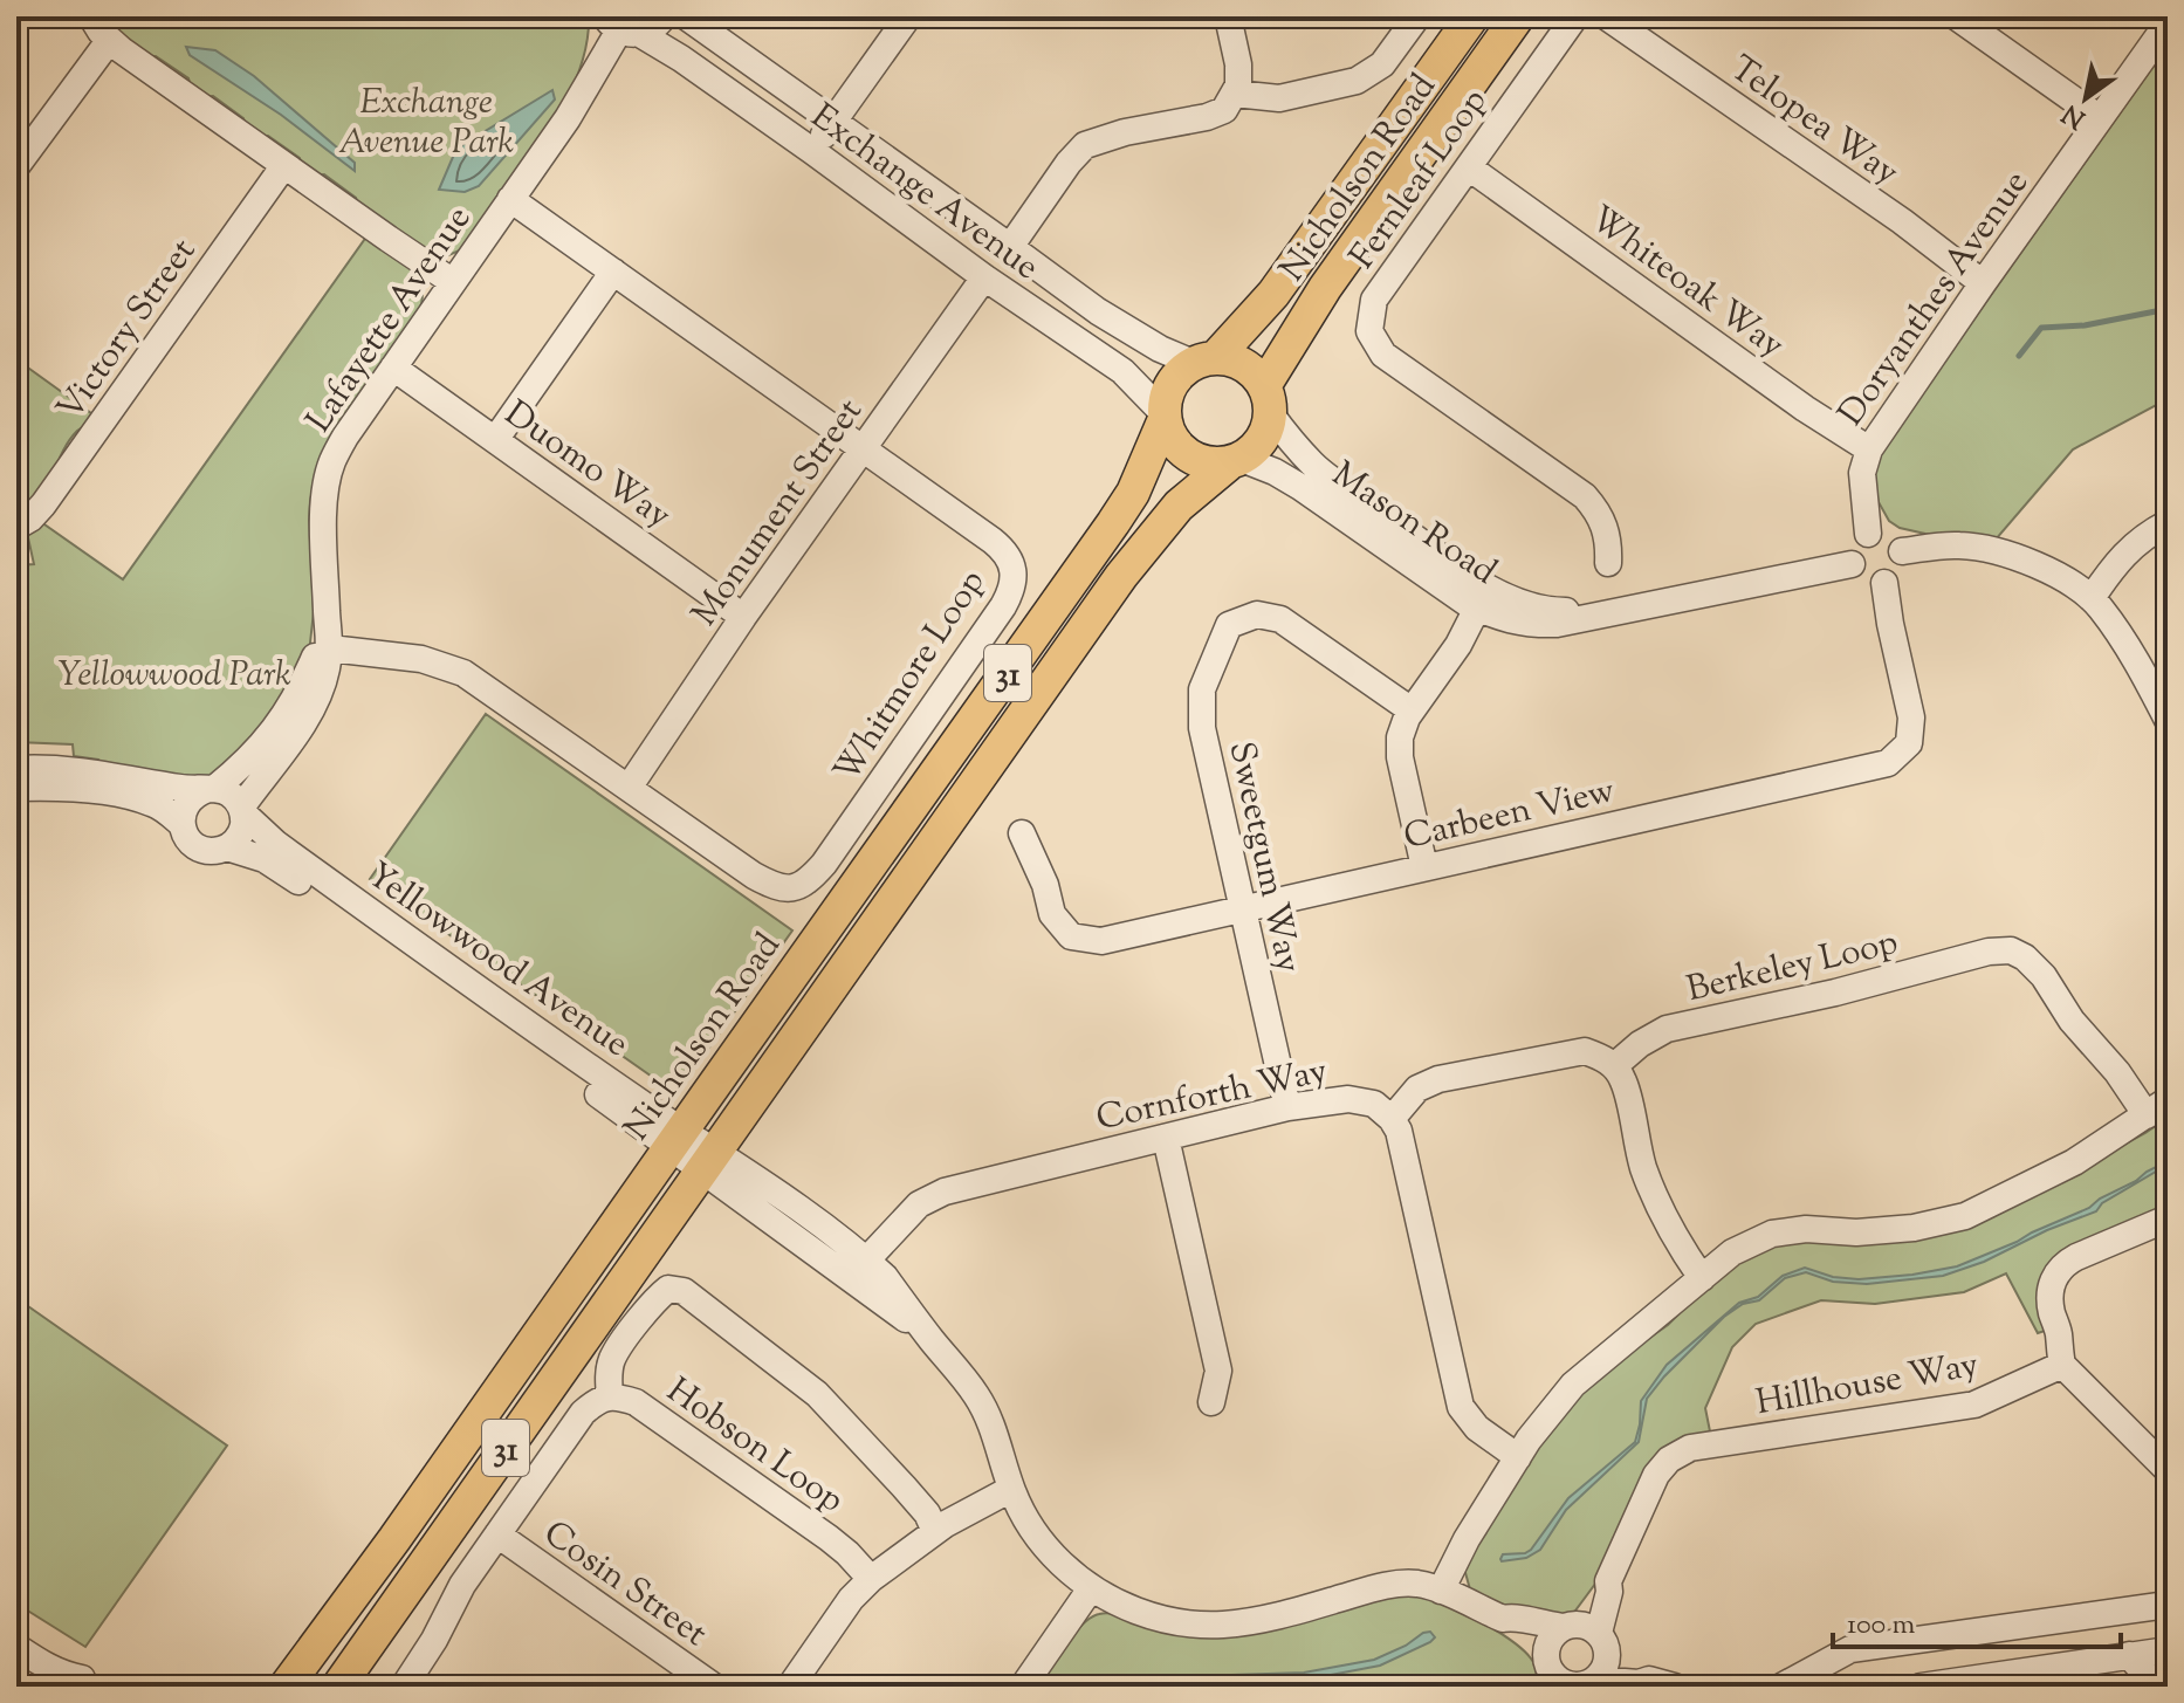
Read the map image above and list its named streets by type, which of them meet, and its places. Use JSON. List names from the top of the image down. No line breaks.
{"streets":{"main road":["Nicholson Road","31"],"street":["Telopea Way","Fernleaf Loop","Exchange Avenue","Whiteoak Way","Doryanthes Avenue","Lafayette Avenue","Victory Street","Duomo Way","Monument Street","Mason Road","Whitmore Loop","Carbeen View","Sweetgum Way","Yellowwood Avenue","Berkeley Loop","Cornforth Way","Hillhouse Way","Hobson Loop","Cosin Street"]},"crossings":[["Telopea Way","Doryanthes Avenue"],["Nicholson Road","Exchange Avenue"],["Nicholson Road","Mason Road"],["Nicholson Road","Yellowwood Avenue"],["Fernleaf Loop","Whiteoak Way"],["Exchange Avenue","Lafayette Avenue"],["Exchange Avenue","Monument Street"],["Exchange Avenue","Mason Road"],["Whiteoak Way","Doryanthes Avenue"],["Doryanthes Avenue","Mason Road"],["Doryanthes Avenue","Carbeen View"],["Lafayette Avenue","Duomo Way"],["Lafayette Avenue","Whitmore Loop"],["Lafayette Avenue","Yellowwood Avenue"],["Duomo Way","Monument Street"],["Monument Street","Whitmore Loop"],["Mason Road","Carbeen View"],["Carbeen View","Sweetgum Way"],["Sweetgum Way","Cornforth Way"],["Yellowwood Avenue","Cornforth Way"],["Yellowwood Avenue","Hillhouse Way"],["Hobson Loop","Cosin Street"]],"parks":["Exchange Avenue Park","Yellowwood Park"],"scale_bar":"100 m","north":"bottom left"}
